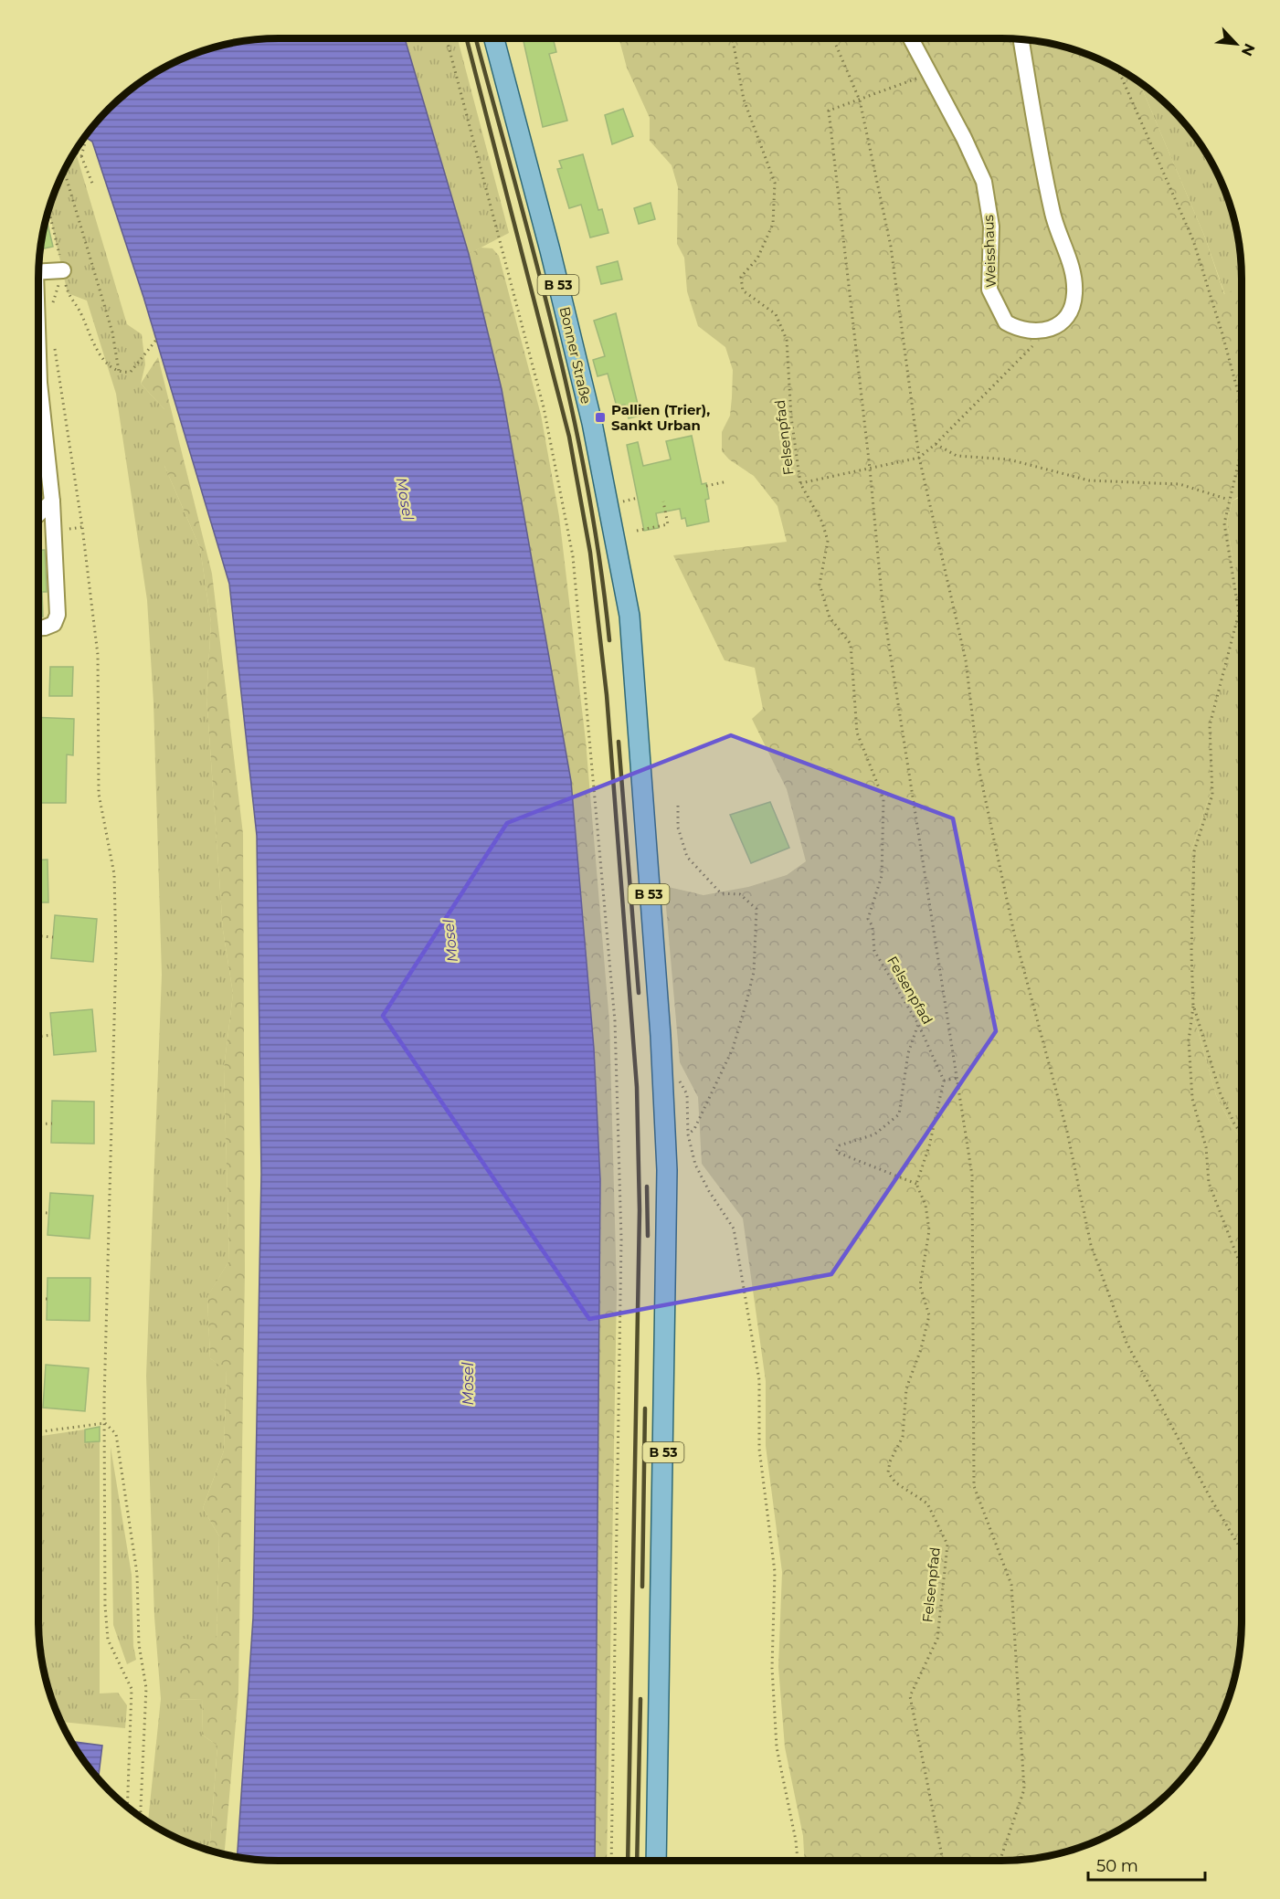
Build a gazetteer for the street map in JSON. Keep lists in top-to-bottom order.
{
  "streets": {
    "main road": ["B 53", "Bonner Straße"],
    "street": ["Weisshaus"],
    "path": ["Felsenpfad"]
  },
  "crossings": [
    ["B 53", "Bonner Straße"]
  ],
  "water": ["Mosel"],
  "places": {
    "transit": ["Pallien (Trier), Sankt Urban"]
  },
  "scale_bar": "50 m",
  "north": "bottom right"
}
